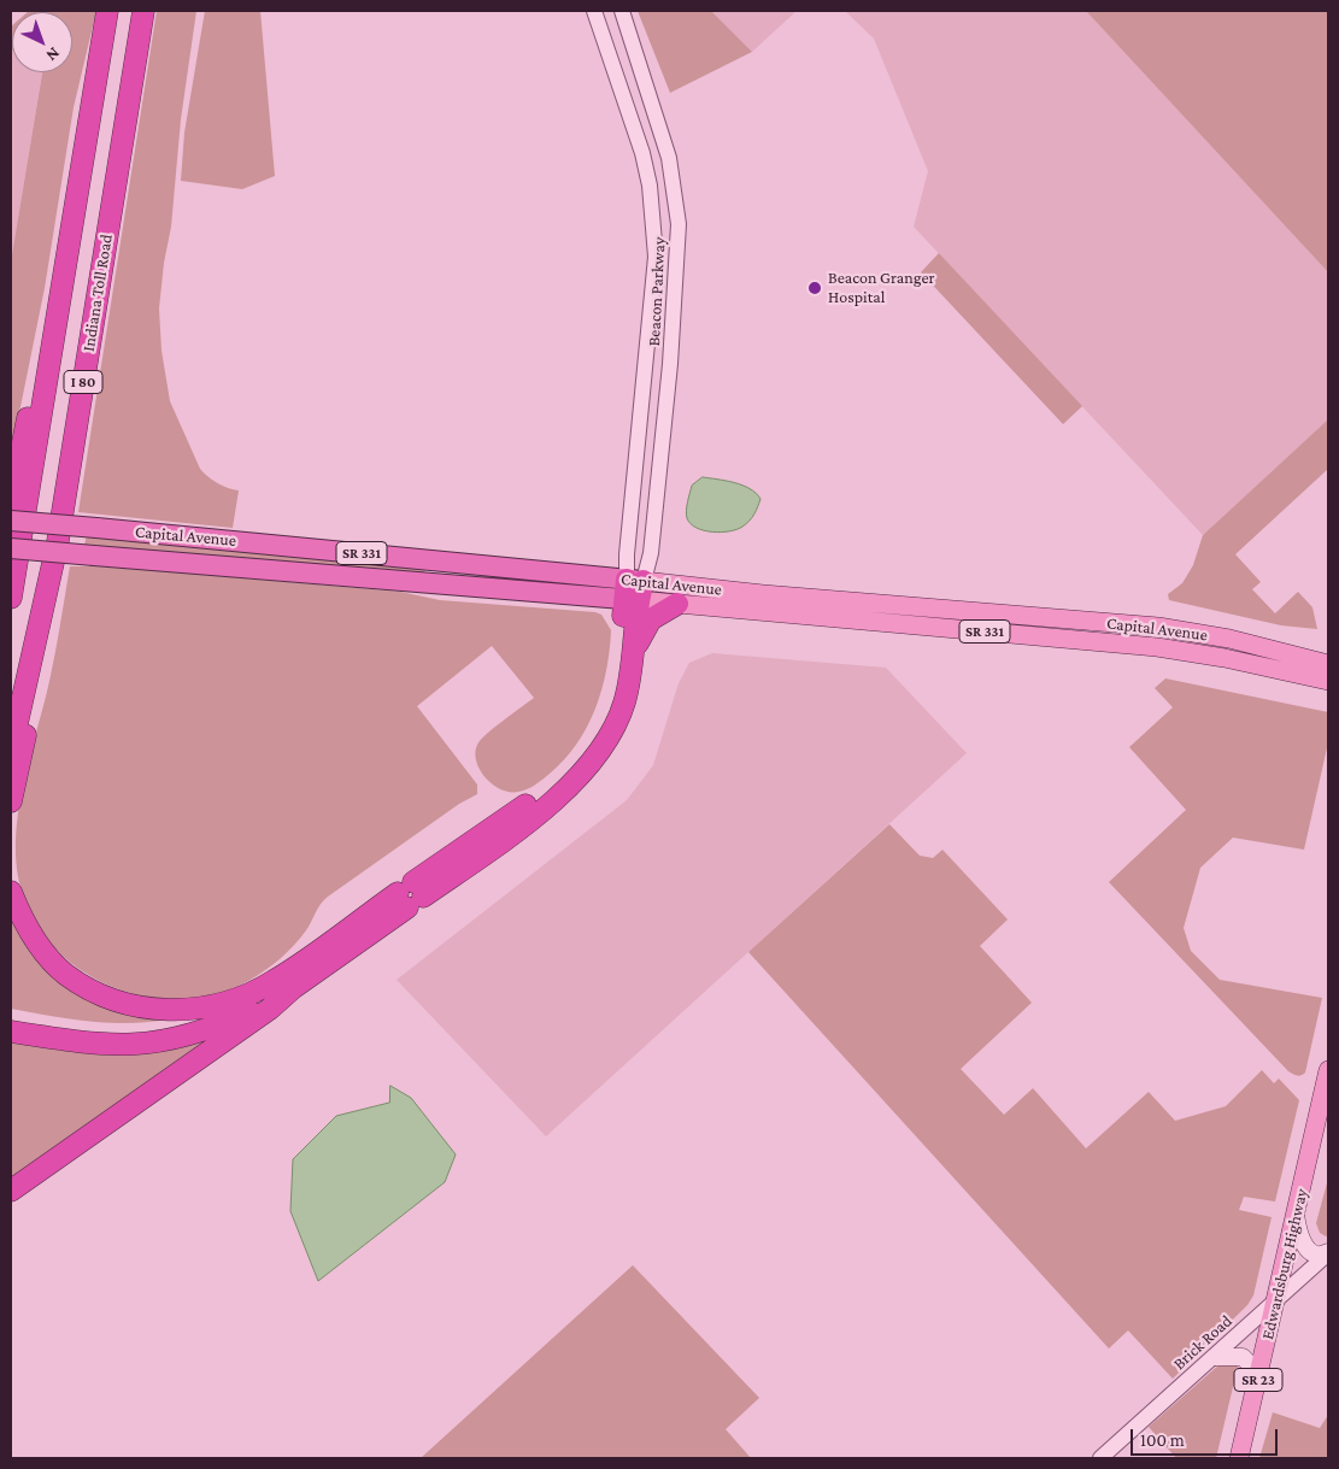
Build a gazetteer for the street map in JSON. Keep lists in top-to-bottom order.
{
  "streets": {
    "highway": [
      "Indiana Toll Road",
      "I 80",
      "Capital Avenue",
      "SR 331"
    ],
    "main road": ["Edwardsburg Highway", "SR 23"],
    "street": ["Beacon Parkway", "Brick Road"]
  },
  "crossings": [
    ["Beacon Parkway", "Capital Avenue"],
    ["Edwardsburg Highway", "Brick Road"]
  ],
  "places": ["Beacon Granger Hospital"],
  "scale_bar": "100 m",
  "north": "bottom right"
}
